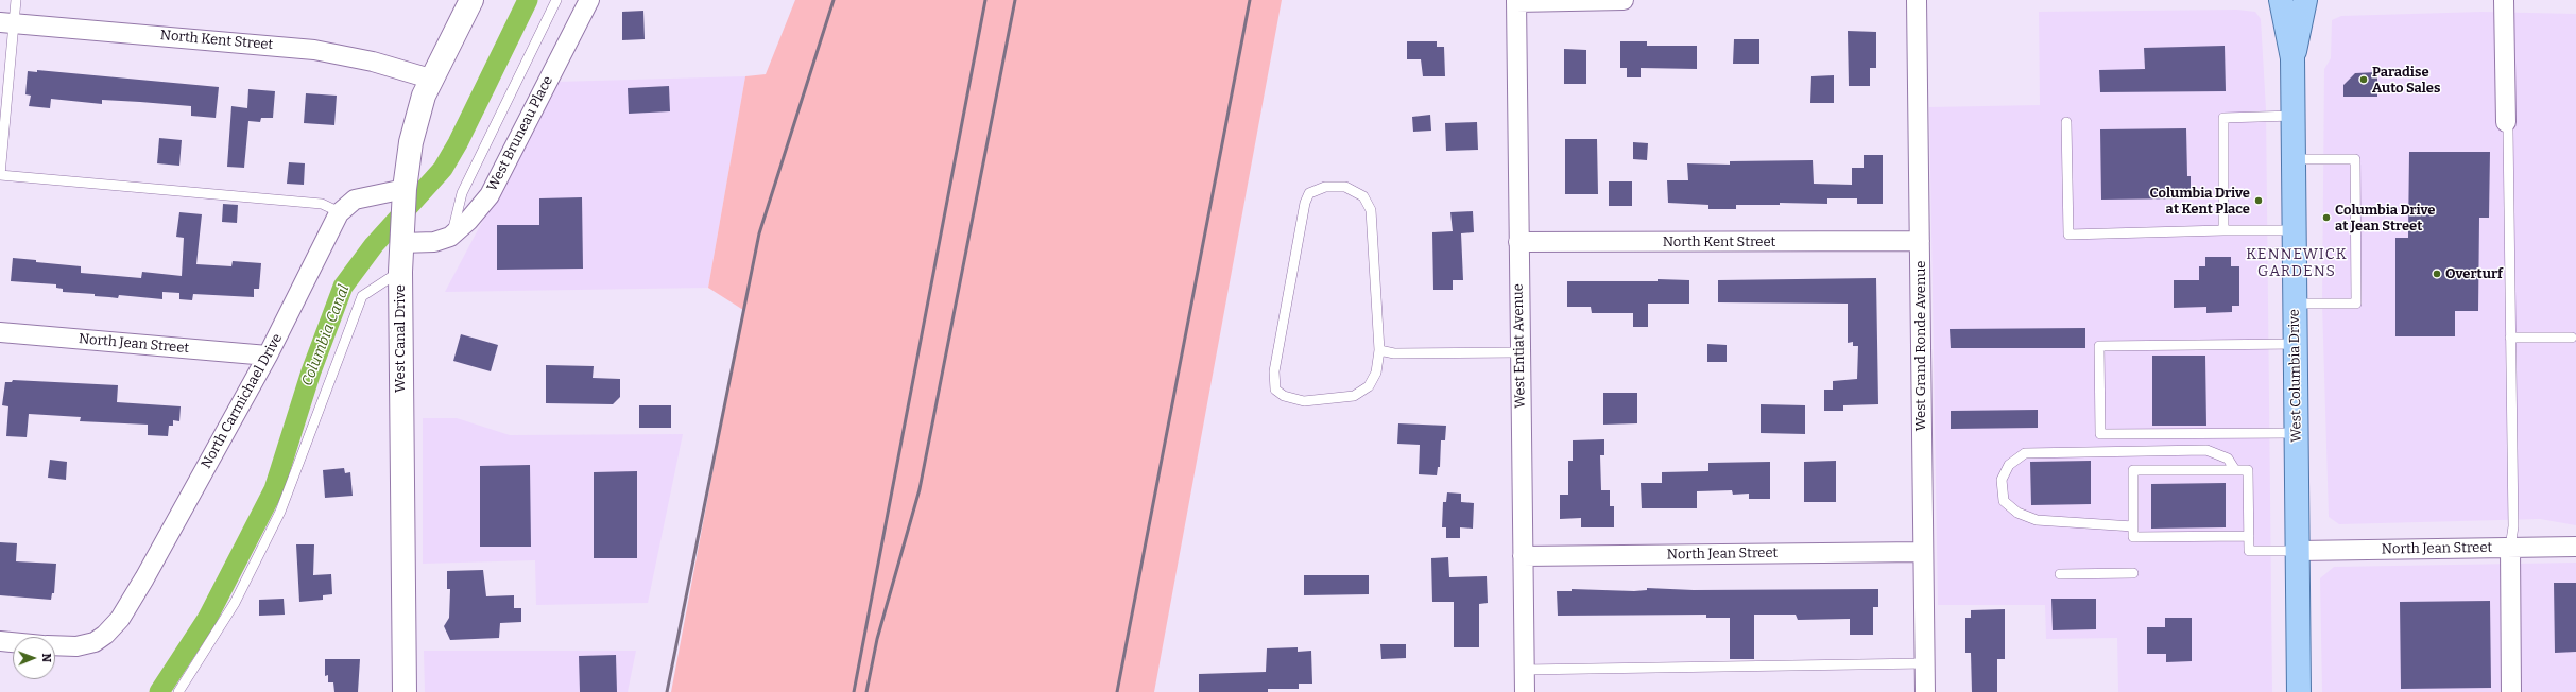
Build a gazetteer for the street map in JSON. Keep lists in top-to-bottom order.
{
  "streets": {
    "main road": ["West Columbia Drive"],
    "street": [
      "North Kent Street",
      "West Bruneau Place",
      "West Canal Drive",
      "North Jean Street",
      "West Entiat Avenue",
      "West Grand Ronde Avenue",
      "North Carmichael Drive"
    ]
  },
  "crossings": [
    ["North Kent Street", "West Canal Drive"],
    ["North Kent Street", "West Entiat Avenue"],
    ["North Kent Street", "West Grand Ronde Avenue"],
    ["West Bruneau Place", "West Canal Drive"],
    ["West Canal Drive", "North Carmichael Drive"],
    ["North Jean Street", "West Entiat Avenue"],
    ["North Jean Street", "West Grand Ronde Avenue"],
    ["North Jean Street", "West Columbia Drive"],
    ["North Jean Street", "North Carmichael Drive"]
  ],
  "districts": ["KENNEWICK GARDENS"],
  "water": ["Columbia Canal"],
  "places": [
    "Paradise Auto Sales",
    "Columbia Drive at Kent Place",
    "Columbia Drive at Jean Street",
    "Overturf"
  ],
  "north": "right"
}
